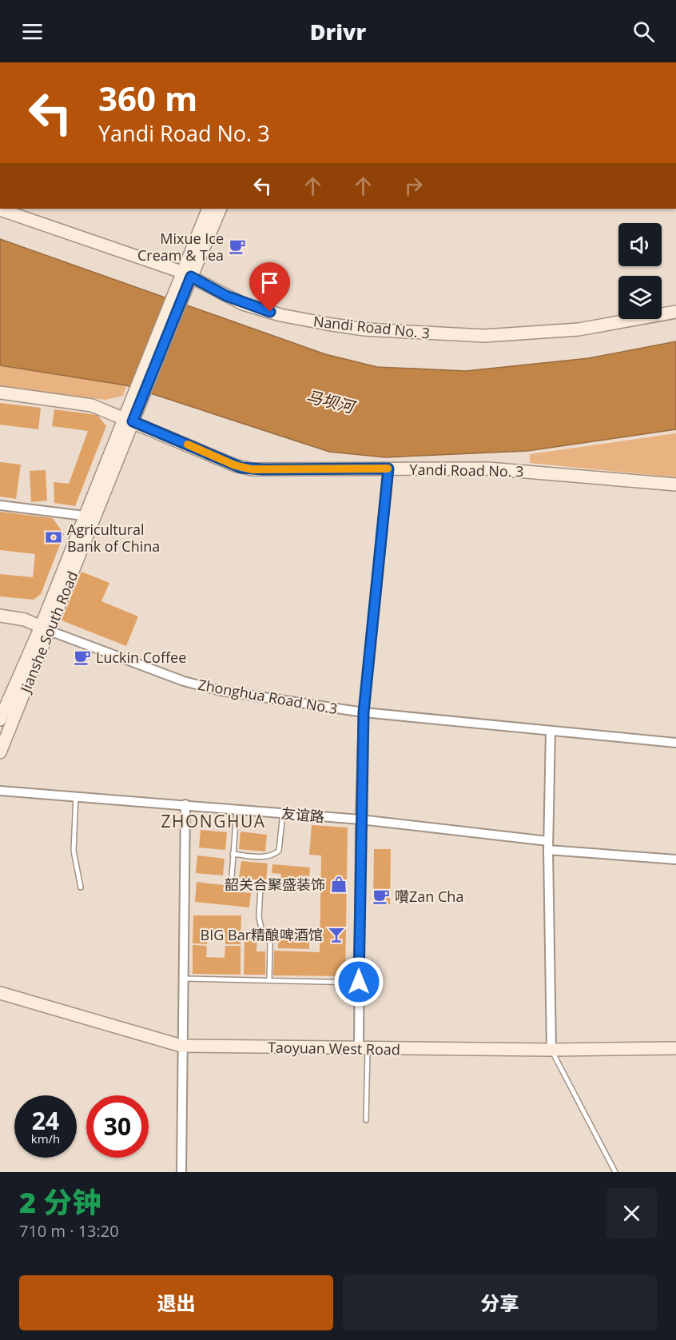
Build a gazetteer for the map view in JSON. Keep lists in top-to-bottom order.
{
  "streets": {
    "main road": [
      "Nandi Road No. 3",
      "Yandi Road No. 3",
      "Jianshe South Road",
      "Taoyuan West Road"
    ],
    "street": ["Zhonghua Road No.3", "友谊路"]
  },
  "crossings": [
    ["Nandi Road No. 3", "Jianshe South Road"],
    ["Yandi Road No. 3", "Jianshe South Road"],
    ["Jianshe South Road", "Zhonghua Road No.3"]
  ],
  "districts": ["ZHONGHUA"],
  "water": ["马坝河"],
  "places": {
    "cafe": ["Mixue Ice Cream & Tea", "Luckin Coffee", "囋Zan Cha"],
    "bank": ["Agricultural Bank of China"],
    "shop": ["韶关合聚盛装饰"],
    "bar": ["BIG Bar精酿啤酒馆"]
  },
  "page": {
    "header": "Drivr",
    "turn": ["360 m", "Yandi Road No. 3"],
    "speed": "24 km/h",
    "limit": "30",
    "heading": ["2 分钟", "710 m · 13:20"],
    "buttons": ["退出", "分享"]
  }
}
